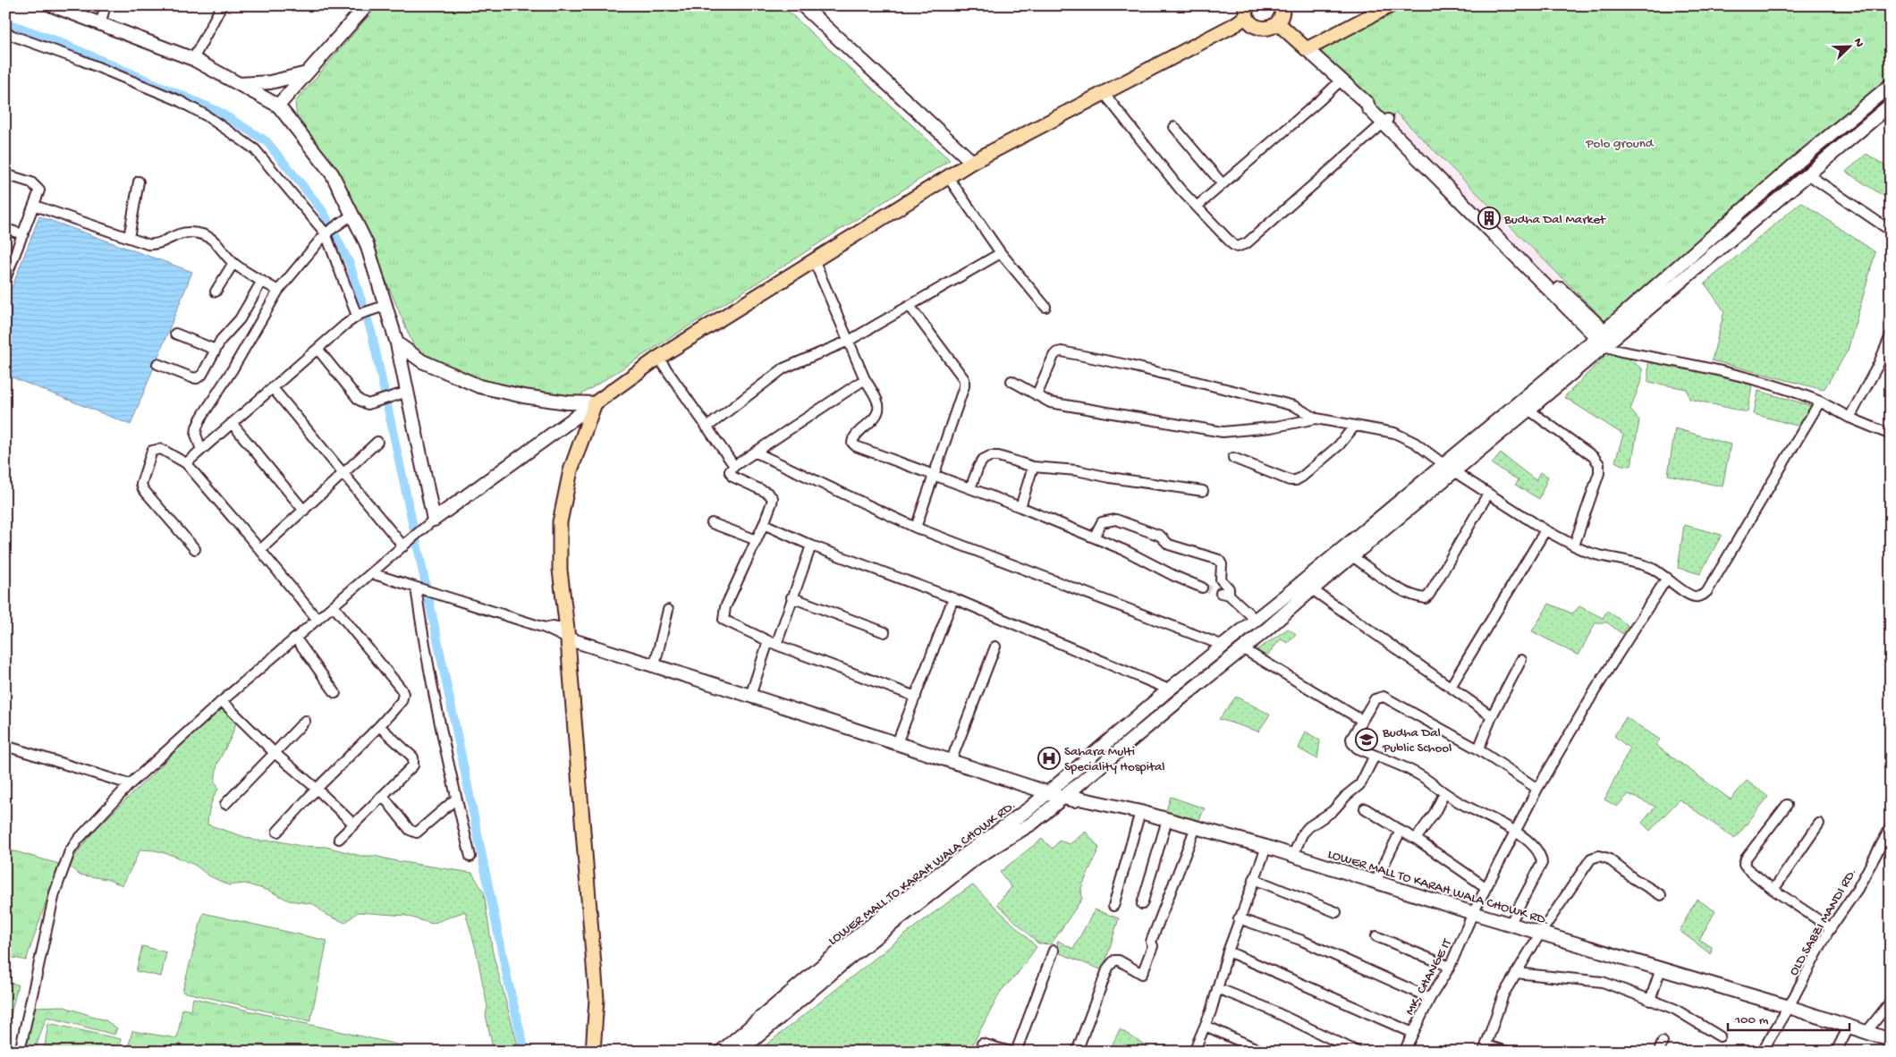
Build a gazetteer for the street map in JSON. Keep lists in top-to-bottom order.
{
  "streets": {
    "main road": ["LOWER MALL TO KARAH WALA CHOWK RD."],
    "street": ["OLD SABZI MANDI RD.", "MK, CHANGE IT"]
  },
  "crossings": [
    ["LOWER MALL TO KARAH WALA CHOWK RD.", "OLD SABZI MANDI RD."],
    ["LOWER MALL TO KARAH WALA CHOWK RD.", "MK, CHANGE IT"]
  ],
  "parks": ["Polo ground"],
  "places": {
    "building": ["Budha Dal Market"],
    "school or university": ["Budha Dal Public School"],
    "hospital": ["Sahara Multi Speciality Hospital"]
  },
  "scale_bar": "100 m",
  "north": "top right"
}
